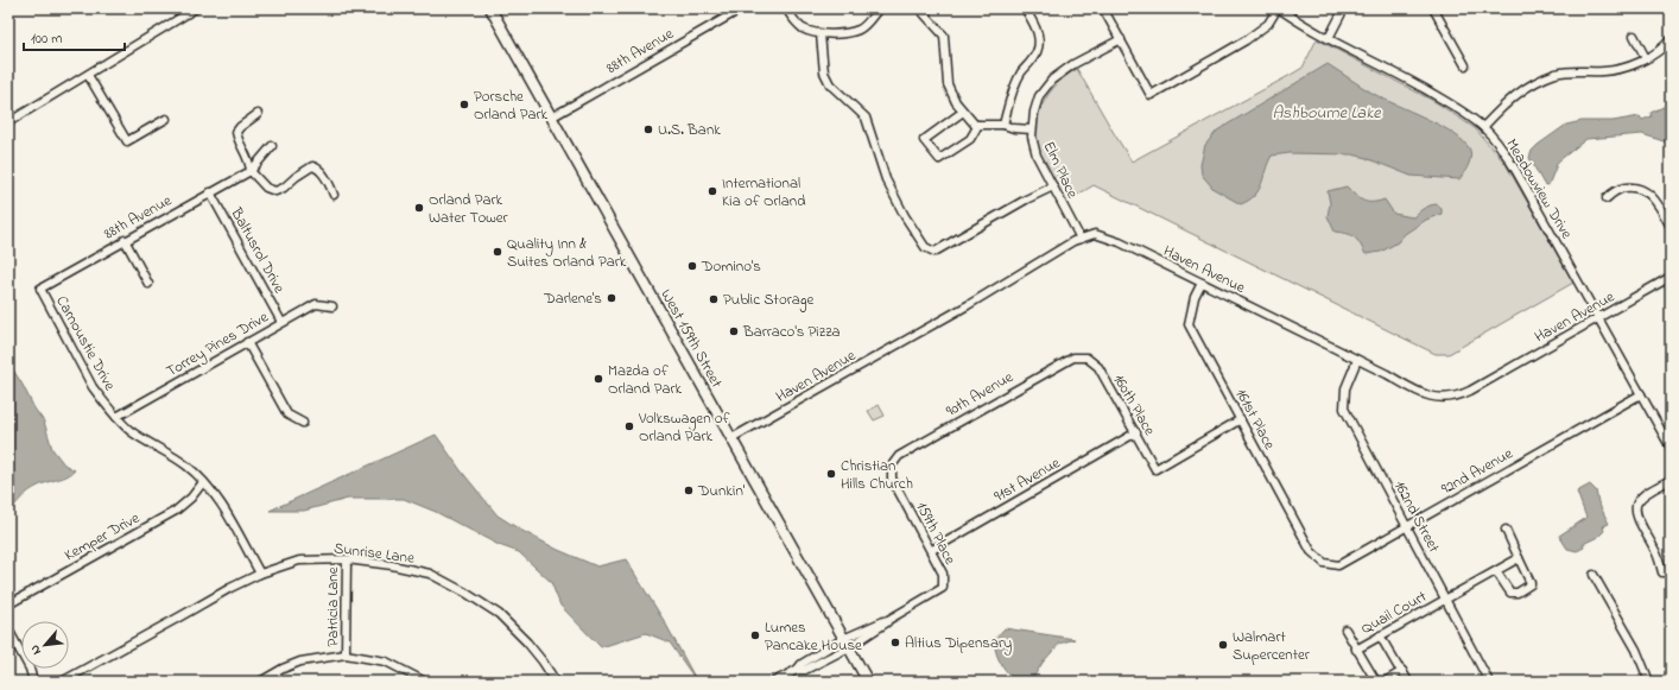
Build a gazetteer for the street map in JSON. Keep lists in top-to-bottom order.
{
  "streets": {
    "main road": ["West 159th Street"],
    "street": [
      "88th Avenue",
      "Elm Place",
      "Meadowview Drive",
      "Baltusrol Drive",
      "Haven Avenue",
      "Carnoustie Drive",
      "Torrey Pines Drive",
      "90th Avenue",
      "160th Place",
      "161st Place",
      "92nd Avenue",
      "91st Avenue",
      "162nd Street",
      "159th Place",
      "Kemper Drive",
      "Sunrise Lane",
      "Patricia Lane",
      "Quail Court"
    ]
  },
  "crossings": [
    ["88th Avenue", "Baltusrol Drive"],
    ["88th Avenue", "West 159th Street"],
    ["88th Avenue", "Carnoustie Drive"],
    ["Elm Place", "Haven Avenue"],
    ["Meadowview Drive", "Haven Avenue"],
    ["Meadowview Drive", "92nd Avenue"],
    ["Baltusrol Drive", "Torrey Pines Drive"],
    ["Haven Avenue", "West 159th Street"],
    ["Haven Avenue", "161st Place"],
    ["Haven Avenue", "162nd Street"],
    ["West 159th Street", "159th Place"],
    ["Carnoustie Drive", "Torrey Pines Drive"],
    ["Carnoustie Drive", "Kemper Drive"],
    ["Carnoustie Drive", "Sunrise Lane"],
    ["90th Avenue", "160th Place"],
    ["90th Avenue", "159th Place"],
    ["160th Place", "161st Place"],
    ["160th Place", "91st Avenue"],
    ["161st Place", "92nd Avenue"],
    ["92nd Avenue", "162nd Street"],
    ["91st Avenue", "159th Place"],
    ["162nd Street", "Quail Court"],
    ["Sunrise Lane", "Patricia Lane"]
  ],
  "water": ["Ashbourne Lake"],
  "places": [
    "Porsche Orland Park",
    "U.S. Bank",
    "International Kia of Orland",
    "Orland Park Water Tower",
    "Quality Inn & Suites Orland Park",
    "Domino's",
    "Darlene's",
    "Public Storage",
    "Barraco's Pizza",
    "Mazda of Orland Park",
    "Volkswagen of Orland Park",
    "Christian Hills Church",
    "Dunkin'",
    "Lumes Pancake House",
    "Altius Dipensary",
    "Walmart Supercenter"
  ],
  "scale_bar": "100 m",
  "north": "bottom left"
}
